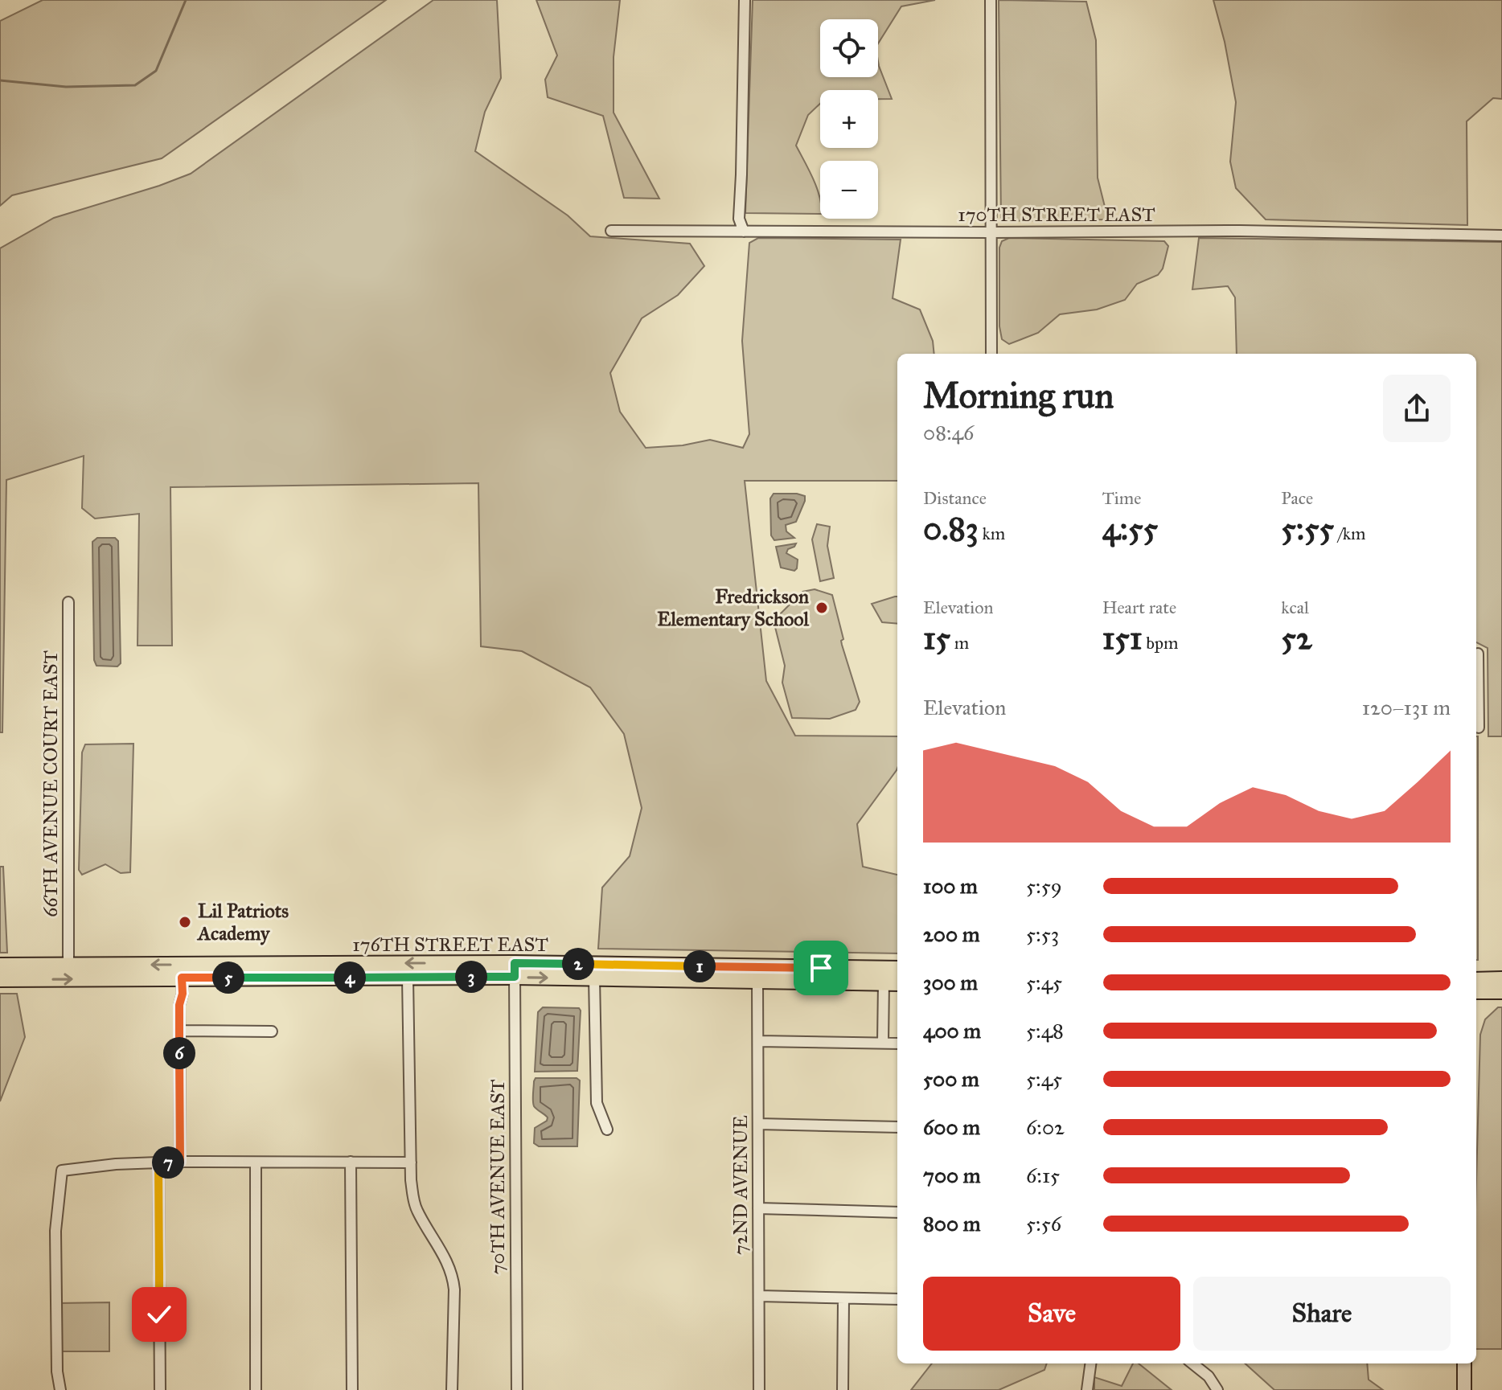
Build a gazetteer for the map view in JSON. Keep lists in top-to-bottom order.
{
  "streets": {
    "main road": ["176TH STREET EAST"],
    "street": [
      "170TH STREET EAST",
      "66TH AVENUE COURT EAST",
      "70TH AVENUE EAST",
      "72ND AVENUE"
    ]
  },
  "crossings": [
    ["66TH AVENUE COURT EAST", "176TH STREET EAST"],
    ["176TH STREET EAST", "70TH AVENUE EAST"],
    ["176TH STREET EAST", "72ND AVENUE"]
  ],
  "places": ["Fredrickson Elementary School", "Lil Patriots Academy"],
  "page": {
    "map_buttons": ["+", "−"],
    "heading": ["Morning run", "08:46"],
    "stats": [
      ["Distance", "0.83 km"],
      ["Time", "4:55"],
      ["Pace", "5:55 /km"],
      ["Elevation", "15 m"],
      ["Heart rate", "151 bpm"],
      ["kcal", "52"]
    ],
    "chart": ["Elevation", "120–131 m"],
    "list": [
      {
        "name": "100 m",
        "note": "5:59"
      },
      {
        "name": "200 m",
        "note": "5:53"
      },
      {
        "name": "300 m",
        "note": "5:45"
      },
      {
        "name": "400 m",
        "note": "5:48"
      },
      {
        "name": "500 m",
        "note": "5:45"
      },
      {
        "name": "600 m",
        "note": "6:02"
      },
      {
        "name": "700 m",
        "note": "6:15"
      },
      {
        "name": "800 m",
        "note": "5:56"
      }
    ],
    "pins": [
      "2",
      "1",
      "3",
      "4",
      "5",
      "6",
      "7"
    ],
    "buttons": ["Save", "Share"]
  }
}
